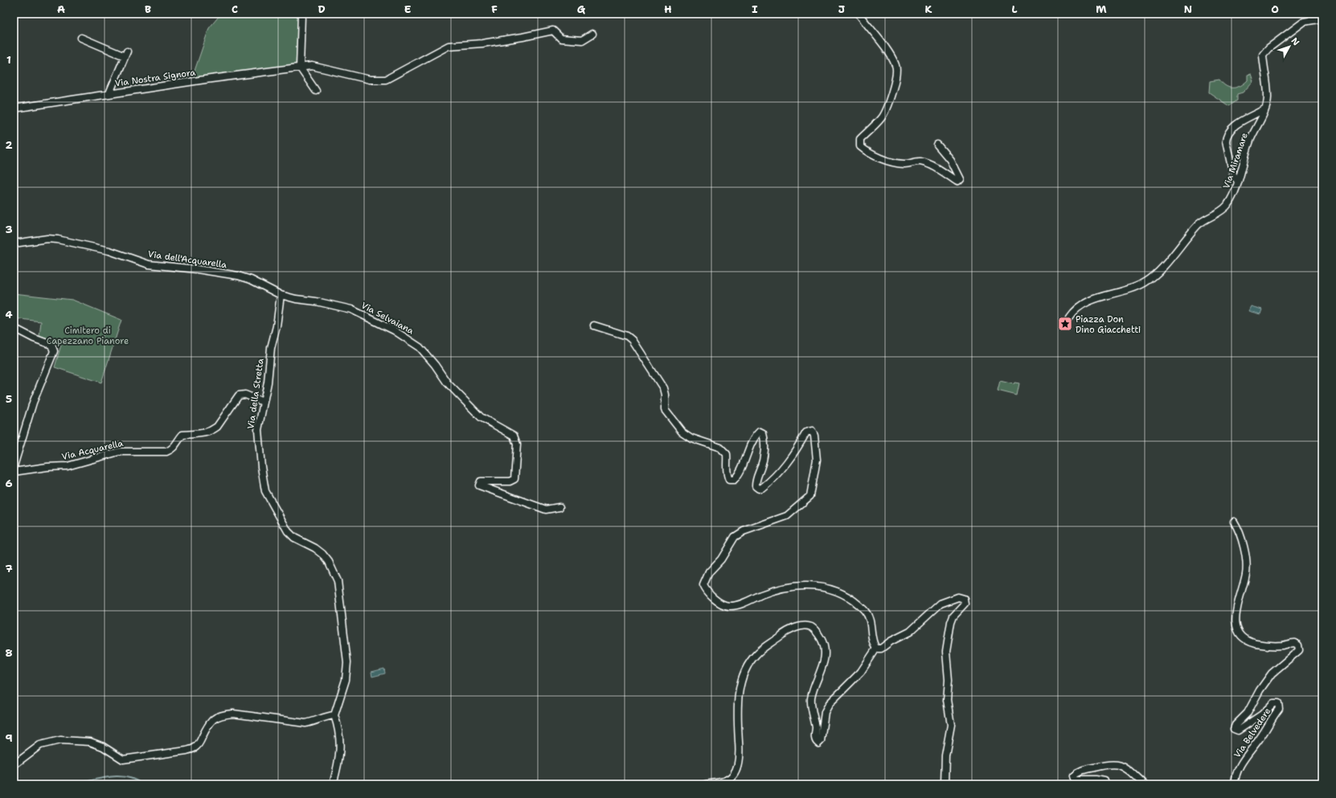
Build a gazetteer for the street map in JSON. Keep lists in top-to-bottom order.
{
  "streets": {
    "street": [
      "Via Nostra Signora",
      "Via Miramare",
      "Via dell'Acquarella",
      "Via Selvaiana",
      "Via della Stretta",
      "Via Acquarella",
      "Via Belvedere"
    ]
  },
  "crossings": [
    ["Via dell'Acquarella", "Via Selvaiana"],
    ["Via dell'Acquarella", "Via della Stretta"],
    ["Via Selvaiana", "Via della Stretta"],
    ["Via della Stretta", "Via Acquarella"]
  ],
  "parks": ["Cimitero di Capezzano Pianore"],
  "places": {
    "place": ["Piazza Don Dino Giacchetti"]
  },
  "north": "top right",
  "grid": {
    "columns": [
      "A",
      "B",
      "C",
      "D",
      "E",
      "F",
      "G",
      "H",
      "I",
      "J",
      "K",
      "L",
      "M",
      "N",
      "O"
    ],
    "rows": [
      "1",
      "2",
      "3",
      "4",
      "5",
      "6",
      "7",
      "8",
      "9"
    ]
  }
}
